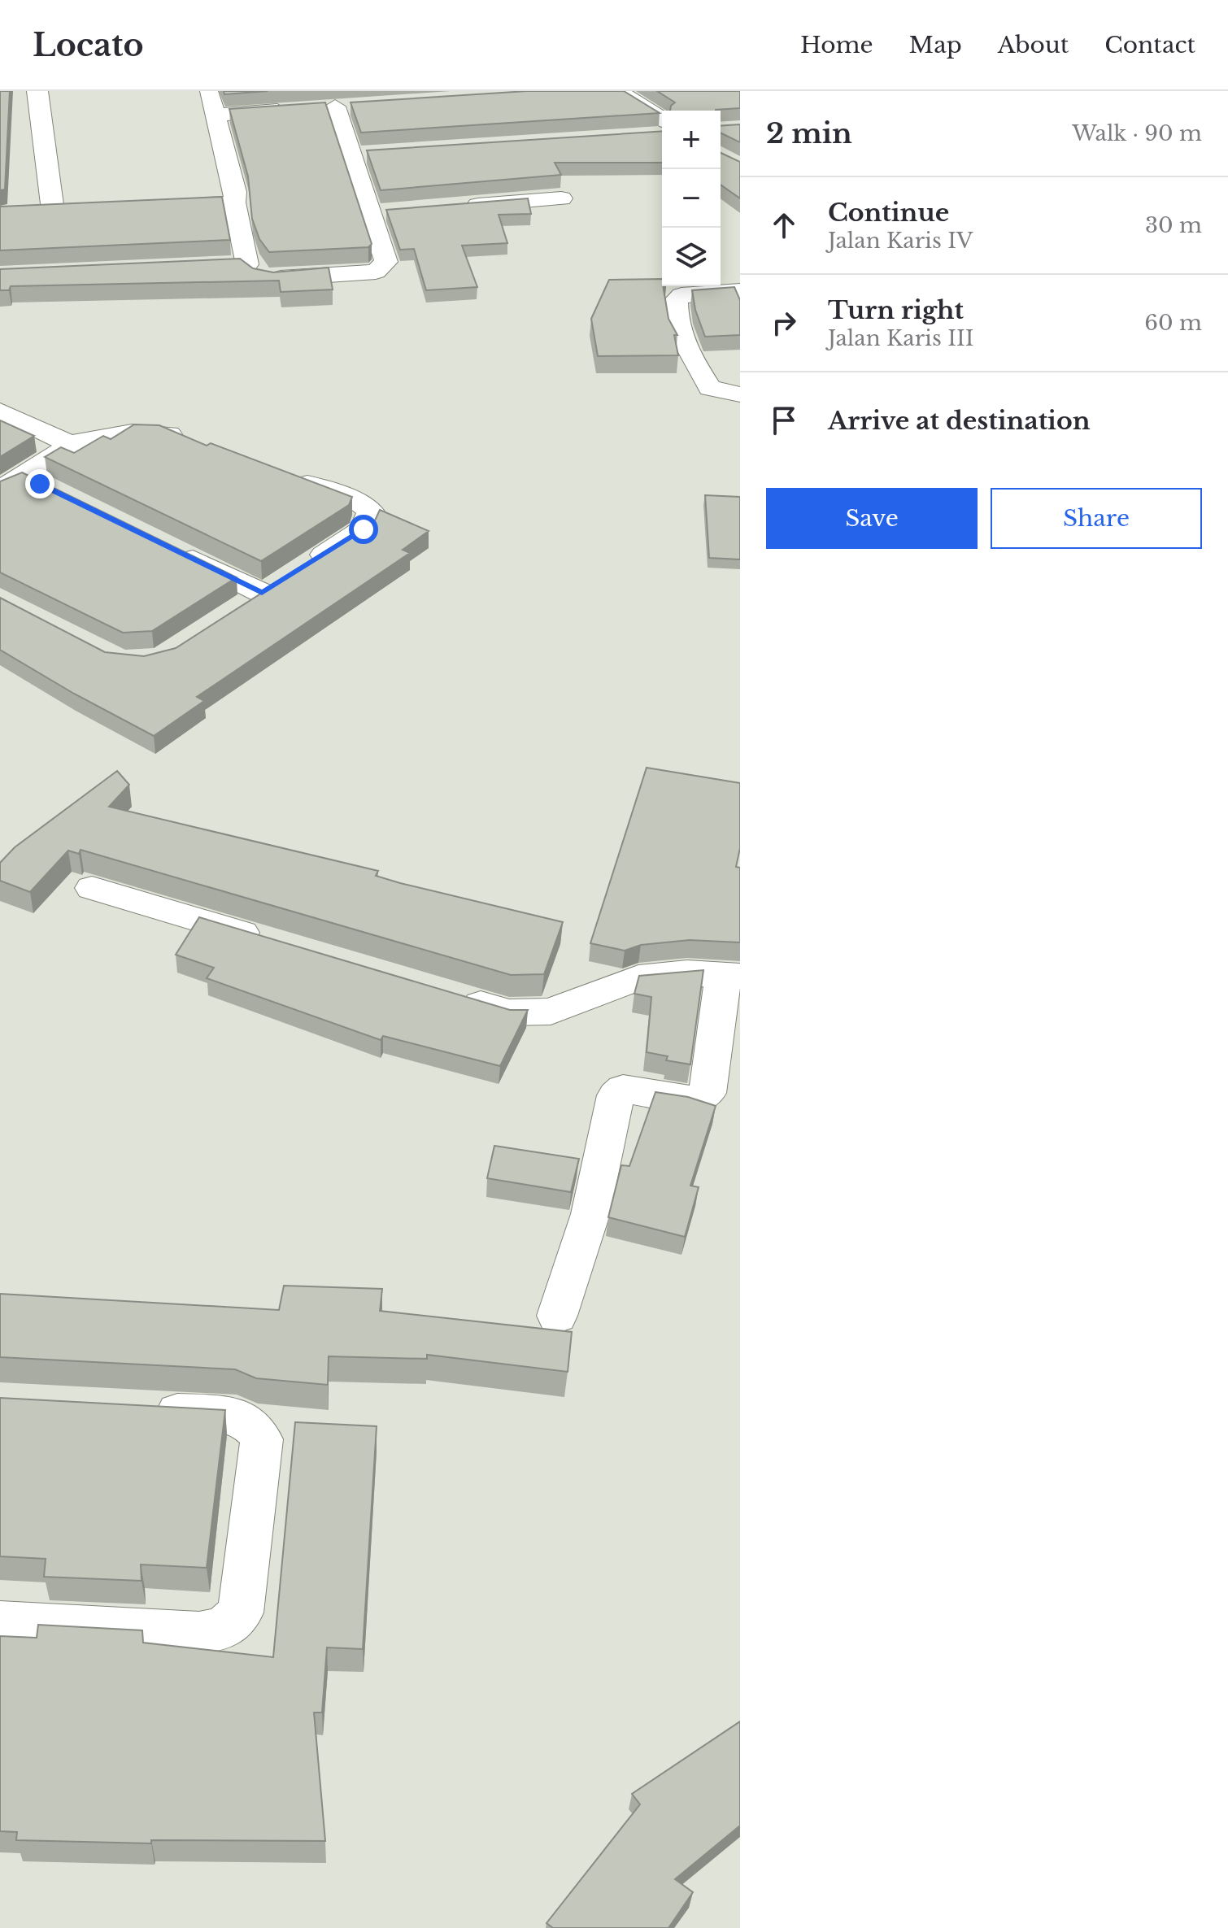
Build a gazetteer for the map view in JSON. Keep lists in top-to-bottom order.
{
  "page": {
    "header": "Locato",
    "nav": [
      "Home",
      "Map",
      "About",
      "Contact"
    ],
    "heading": ["2 min", "Walk · 90 m"],
    "map_buttons": ["+", "−"],
    "list": [
      ["Continue", "Jalan Karis IV", "30 m"],
      ["Turn right", "Jalan Karis III", "60 m"],
      "Arrive at destination"
    ],
    "buttons": ["Save", "Share"]
  }
}
